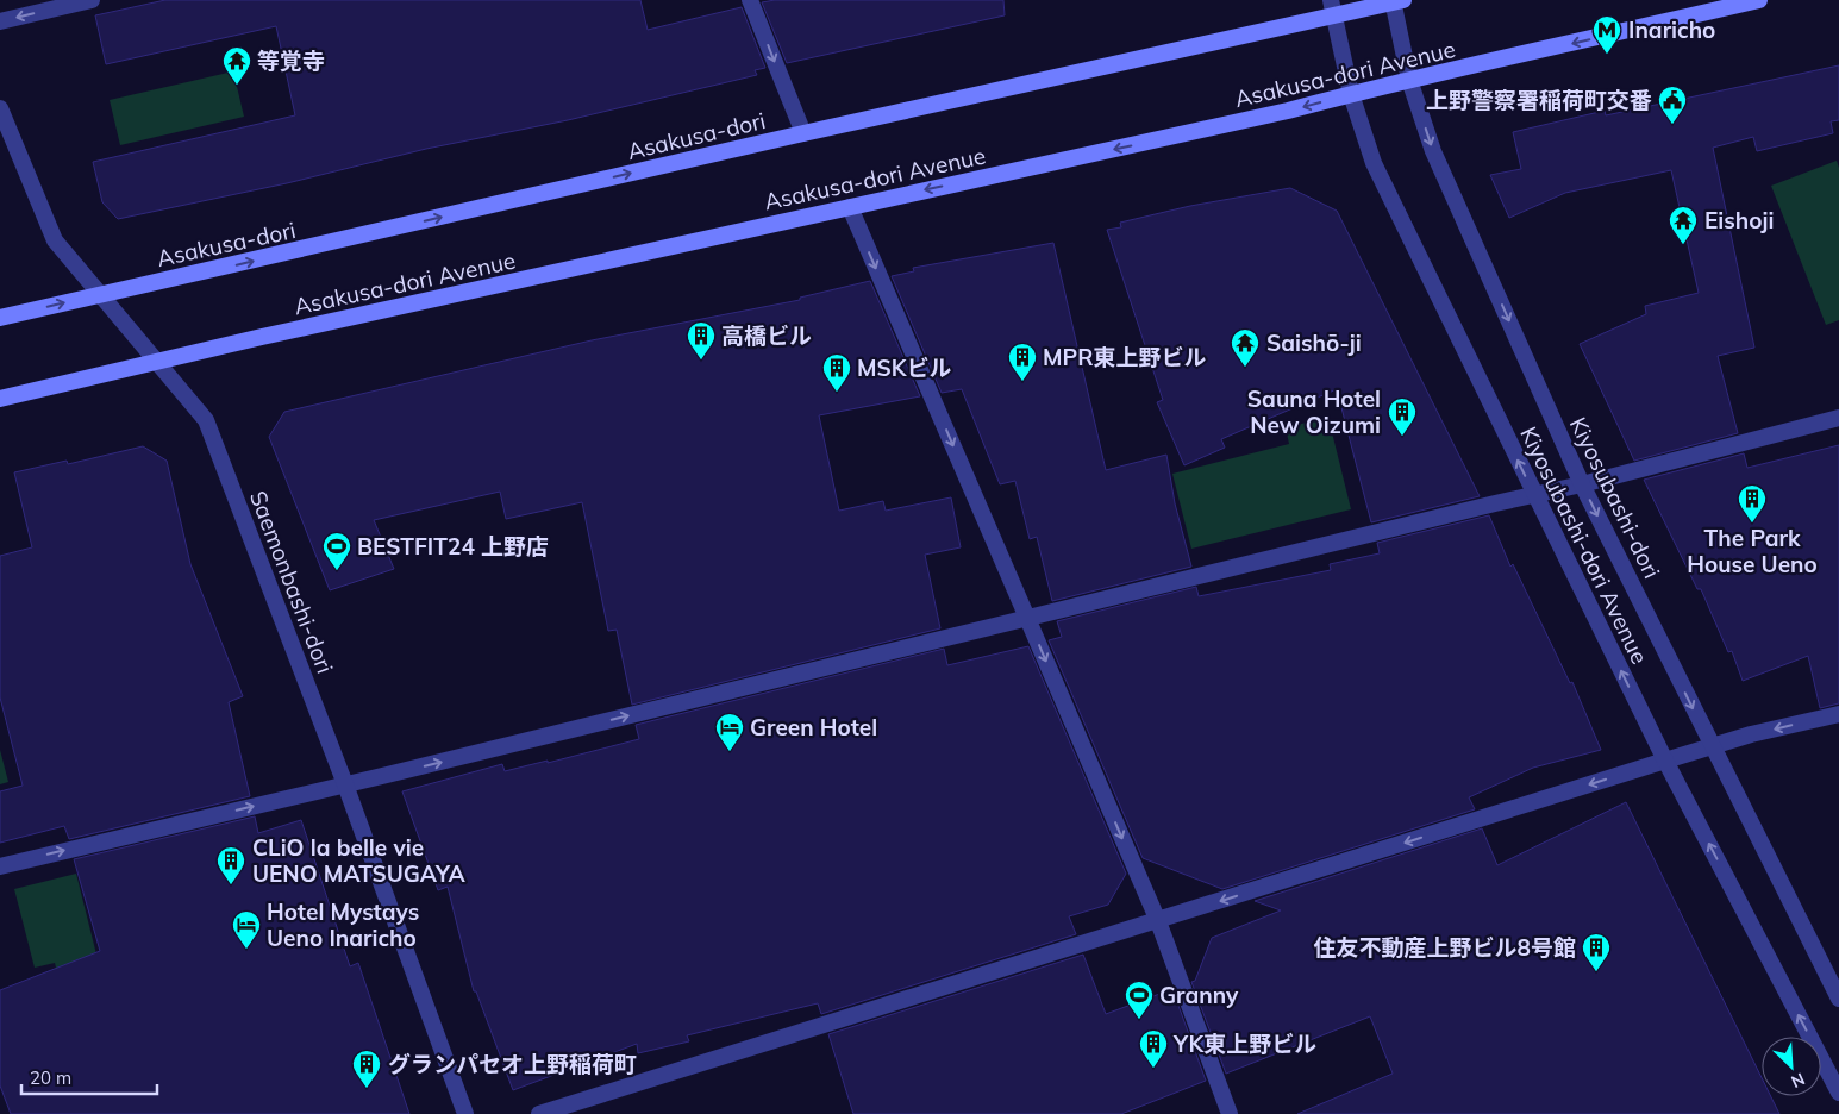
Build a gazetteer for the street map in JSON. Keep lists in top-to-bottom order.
{
  "streets": {
    "main road": ["Asakusa-dori Avenue", "Asakusa-dori"],
    "street": ["Kiyosubashi-dori", "Kiyosubashi-dori Avenue", "Saemonbashi-dori"]
  },
  "crossings": [
    ["Asakusa-dori Avenue", "Kiyosubashi-dori"],
    ["Asakusa-dori Avenue", "Kiyosubashi-dori Avenue"],
    ["Asakusa-dori Avenue", "Saemonbashi-dori"],
    ["Asakusa-dori", "Kiyosubashi-dori"],
    ["Asakusa-dori", "Kiyosubashi-dori Avenue"],
    ["Asakusa-dori", "Saemonbashi-dori"]
  ],
  "one_way": [
    "Asakusa-dori Avenue",
    "Asakusa-dori",
    "Kiyosubashi-dori",
    "Kiyosubashi-dori Avenue"
  ],
  "places": {
    "metro station": ["Inaricho"],
    "temple": ["等覚寺", "Eishoji", "Saishō-ji"],
    "public building": ["上野警察署稲荷町交番"],
    "building": [
      "高橋ビル",
      "MPR東上野ビル",
      "MSKビル",
      "Sauna Hotel New Oizumi",
      "The Park House Ueno",
      "CLiO la belle vie UENO MATSUGAYA",
      "住友不動産上野ビル8号館",
      "YK東上野ビル",
      "グランパセオ上野稲荷町"
    ],
    "sports": ["BESTFIT24 上野店", "Granny"],
    "hotel": ["Green Hotel", "Hotel Mystays Ueno Inaricho"]
  },
  "scale_bar": "20 m",
  "north": "bottom right"
}
